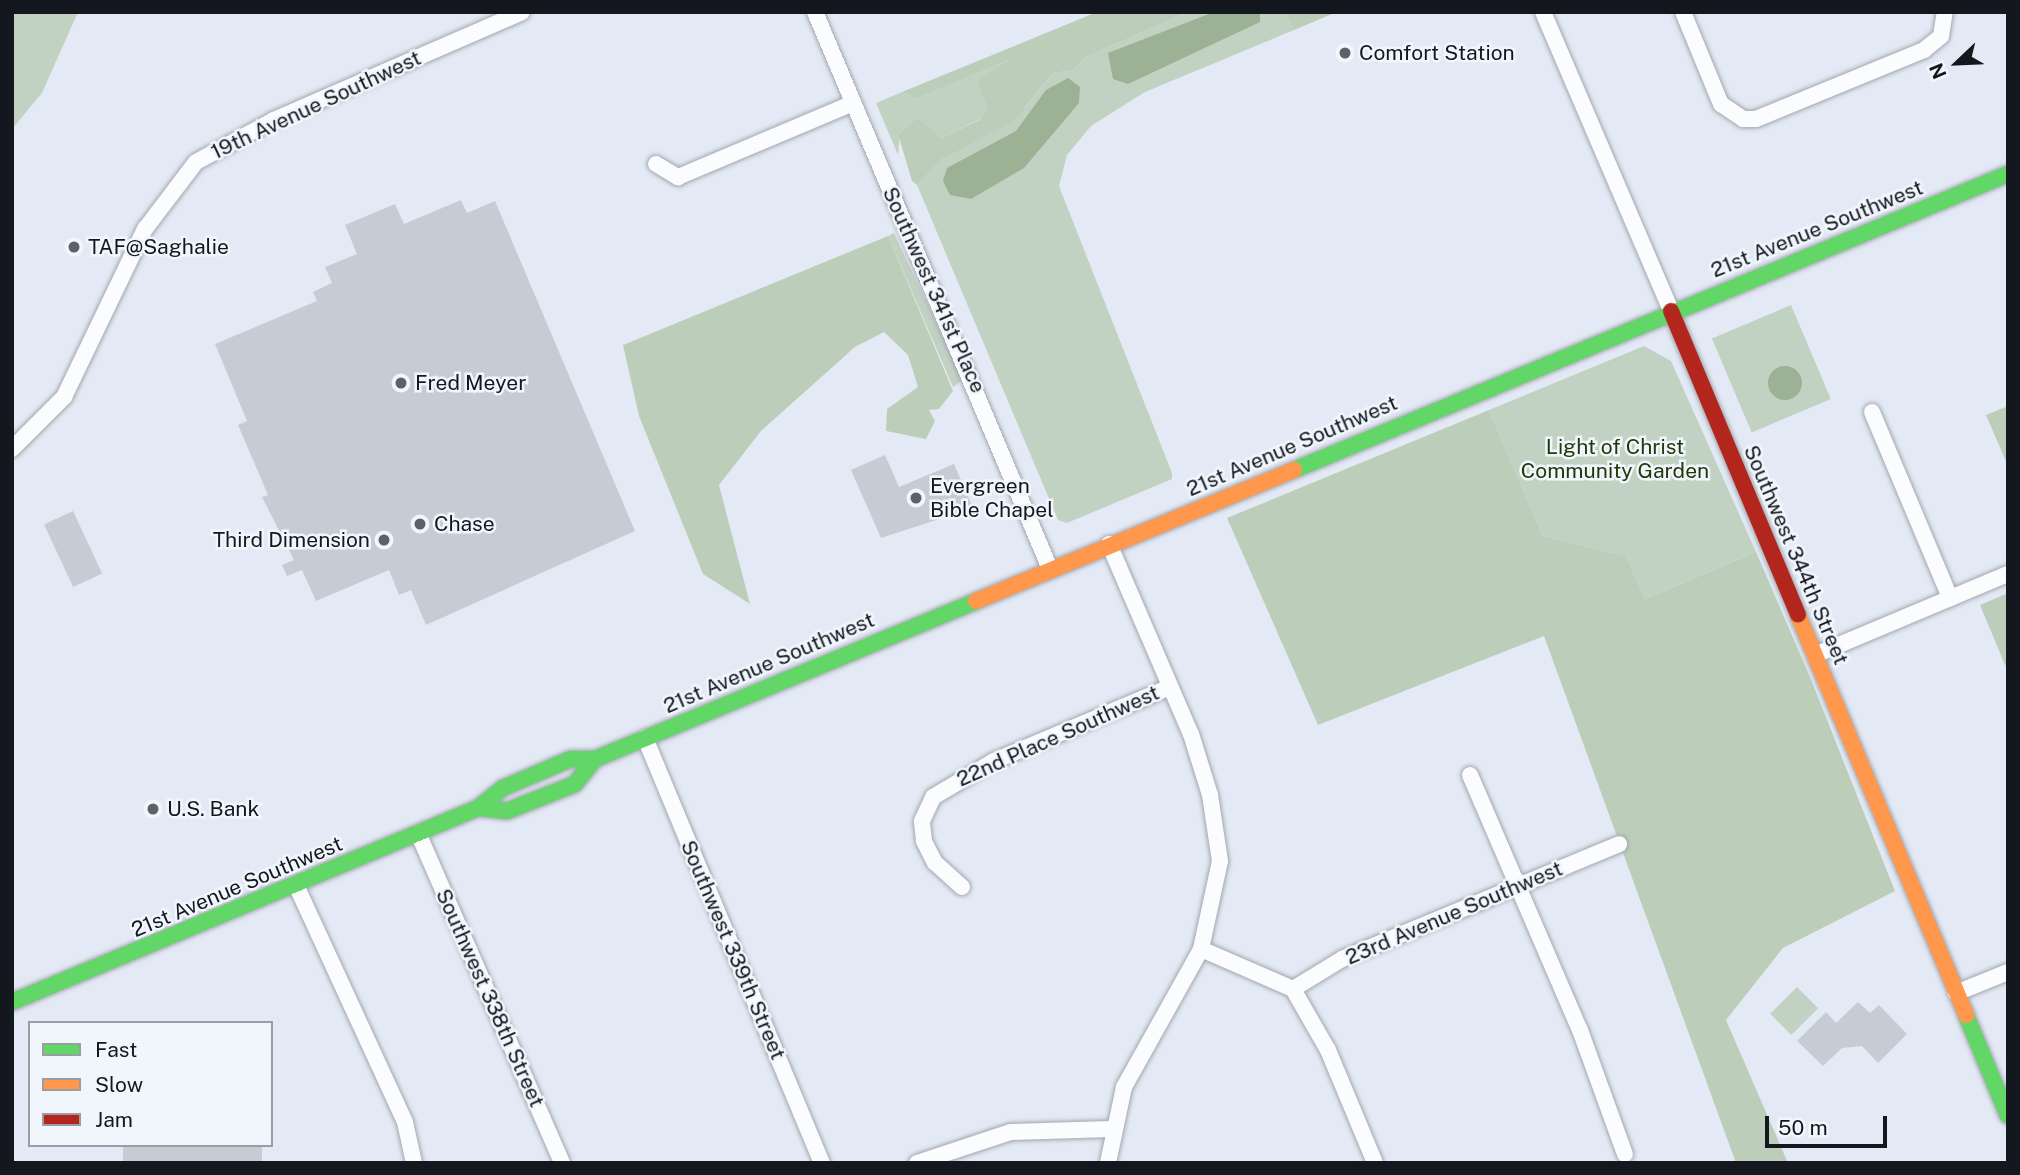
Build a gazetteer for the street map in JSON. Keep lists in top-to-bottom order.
{
  "streets": {
    "main road": ["21st Avenue Southwest", "Southwest 344th Street"],
    "street": [
      "19th Avenue Southwest",
      "Southwest 341st Place",
      "22nd Place Southwest",
      "23rd Avenue Southwest",
      "Southwest 339th Street",
      "Southwest 338th Street"
    ]
  },
  "crossings": [
    ["21st Avenue Southwest", "Southwest 341st Place"],
    ["21st Avenue Southwest", "Southwest 344th Street"],
    ["21st Avenue Southwest", "Southwest 339th Street"],
    ["21st Avenue Southwest", "Southwest 338th Street"]
  ],
  "parks": ["Light of Christ Community Garden"],
  "places": [
    "Comfort Station",
    "TAF@Saghalie",
    "Fred Meyer",
    "Evergreen Bible Chapel",
    "Chase",
    "Third Dimension",
    "U.S. Bank"
  ],
  "legend": ["Fast", "Slow", "Jam"],
  "scale_bar": "50 m",
  "north": "bottom left"
}
